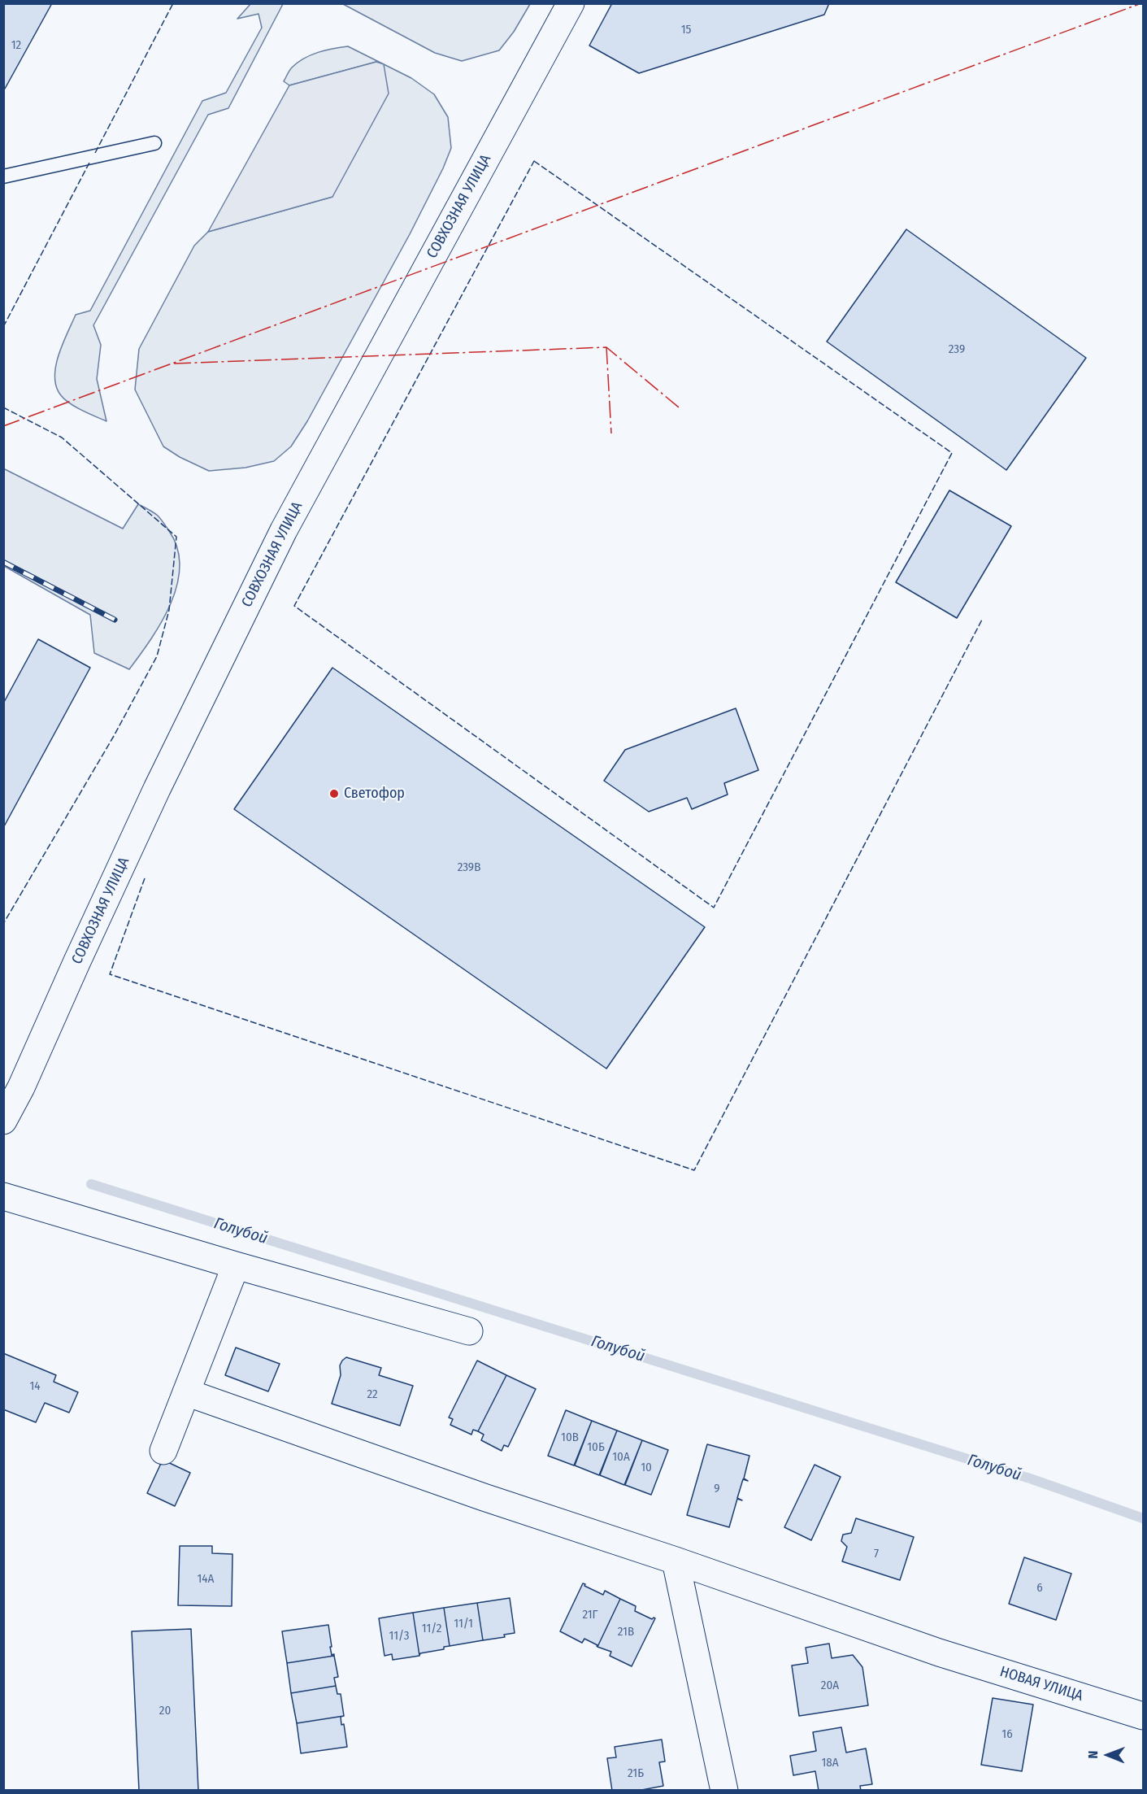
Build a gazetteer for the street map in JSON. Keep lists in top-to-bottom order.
{
  "streets": {
    "street": ["СОВХОЗНАЯ УЛИЦА", "НОВАЯ УЛИЦА"]
  },
  "water": ["Голубой"],
  "places": ["Светофор"],
  "house_numbers": [
    "15",
    "12",
    "239",
    "239В",
    "14",
    "22",
    "10В",
    "10Б",
    "10А",
    "10",
    "9",
    "7",
    "14А",
    "6",
    "21Г",
    "11/1",
    "11/2",
    "21В",
    "11/3",
    "20А",
    "20",
    "16",
    "18А",
    "21Б"
  ],
  "north": "left"
}
